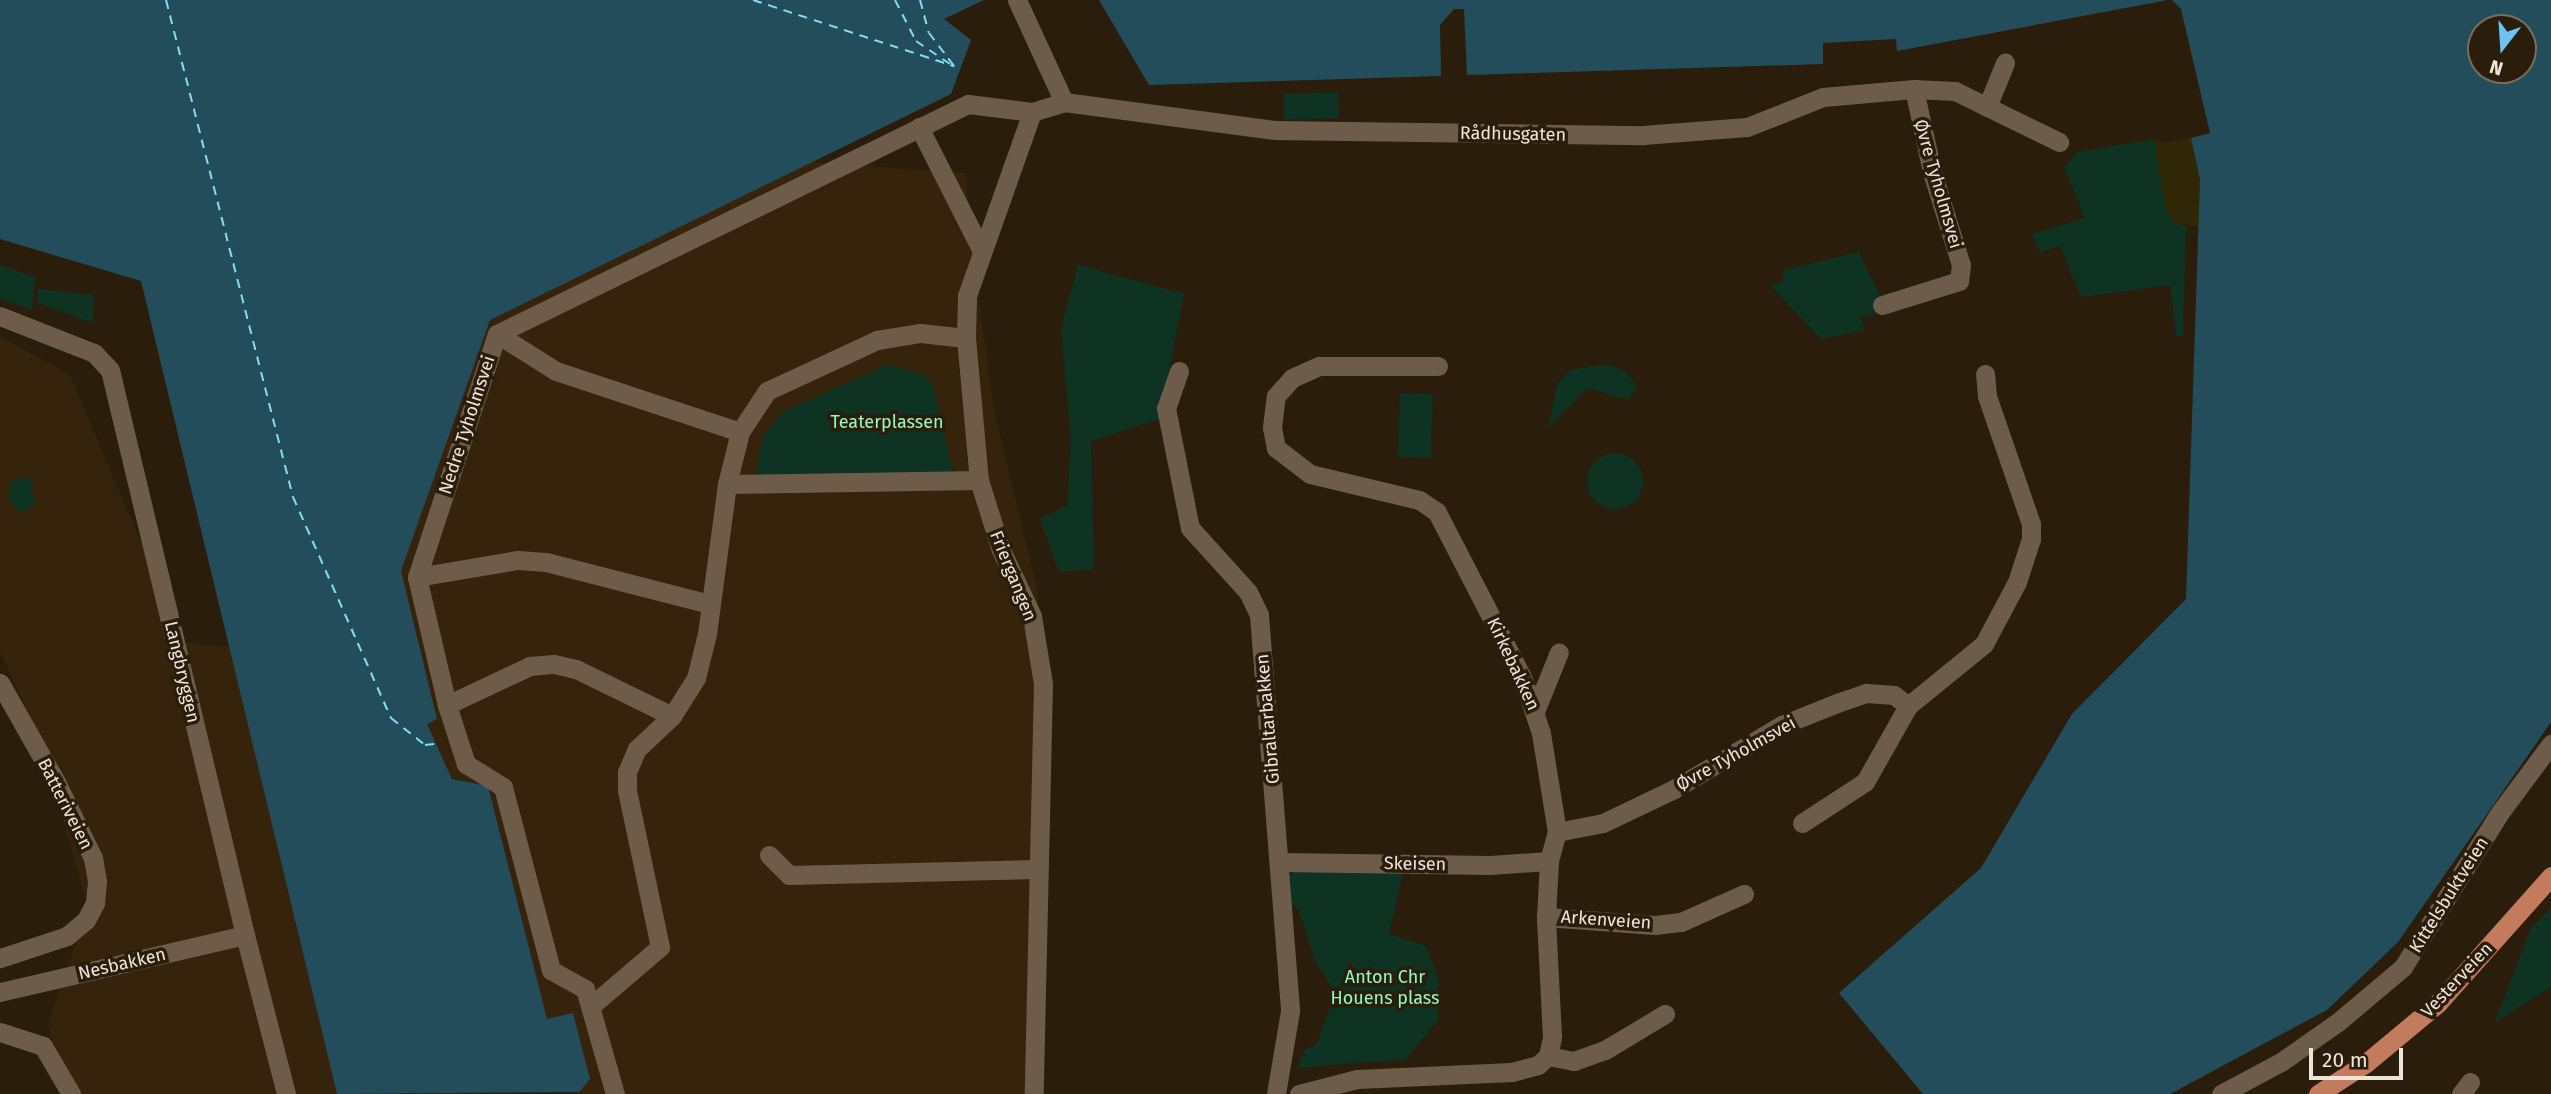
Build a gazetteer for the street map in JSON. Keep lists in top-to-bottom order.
{
  "streets": {
    "main road": ["Vesterveien"],
    "street": [
      "Rådhusgaten",
      "Øvre Tyholmsvei",
      "Nedre Tyholmsvei",
      "Friergangen",
      "Kirkebakken",
      "Langbryggen",
      "Gibraltarbakken",
      "Batteriveien",
      "Skeisen",
      "Kittelsbuktveien",
      "Arkenveien",
      "Nesbakken"
    ]
  },
  "crossings": [
    ["Rådhusgaten", "Øvre Tyholmsvei"],
    ["Rådhusgaten", "Nedre Tyholmsvei"],
    ["Rådhusgaten", "Friergangen"],
    ["Øvre Tyholmsvei", "Kirkebakken"],
    ["Nedre Tyholmsvei", "Friergangen"],
    ["Kirkebakken", "Skeisen"],
    ["Kirkebakken", "Arkenveien"],
    ["Langbryggen", "Nesbakken"],
    ["Gibraltarbakken", "Skeisen"]
  ],
  "parks": ["Teaterplassen", "Anton Chr Houens plass"],
  "scale_bar": "20 m",
  "north": "bottom"
}
